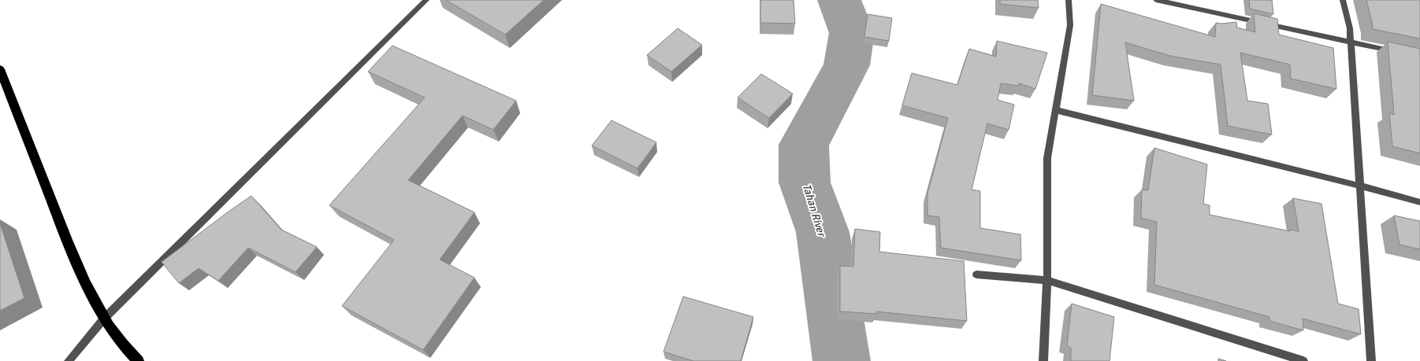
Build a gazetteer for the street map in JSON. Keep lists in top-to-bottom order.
{
  "water": ["Tahan River"]
}
